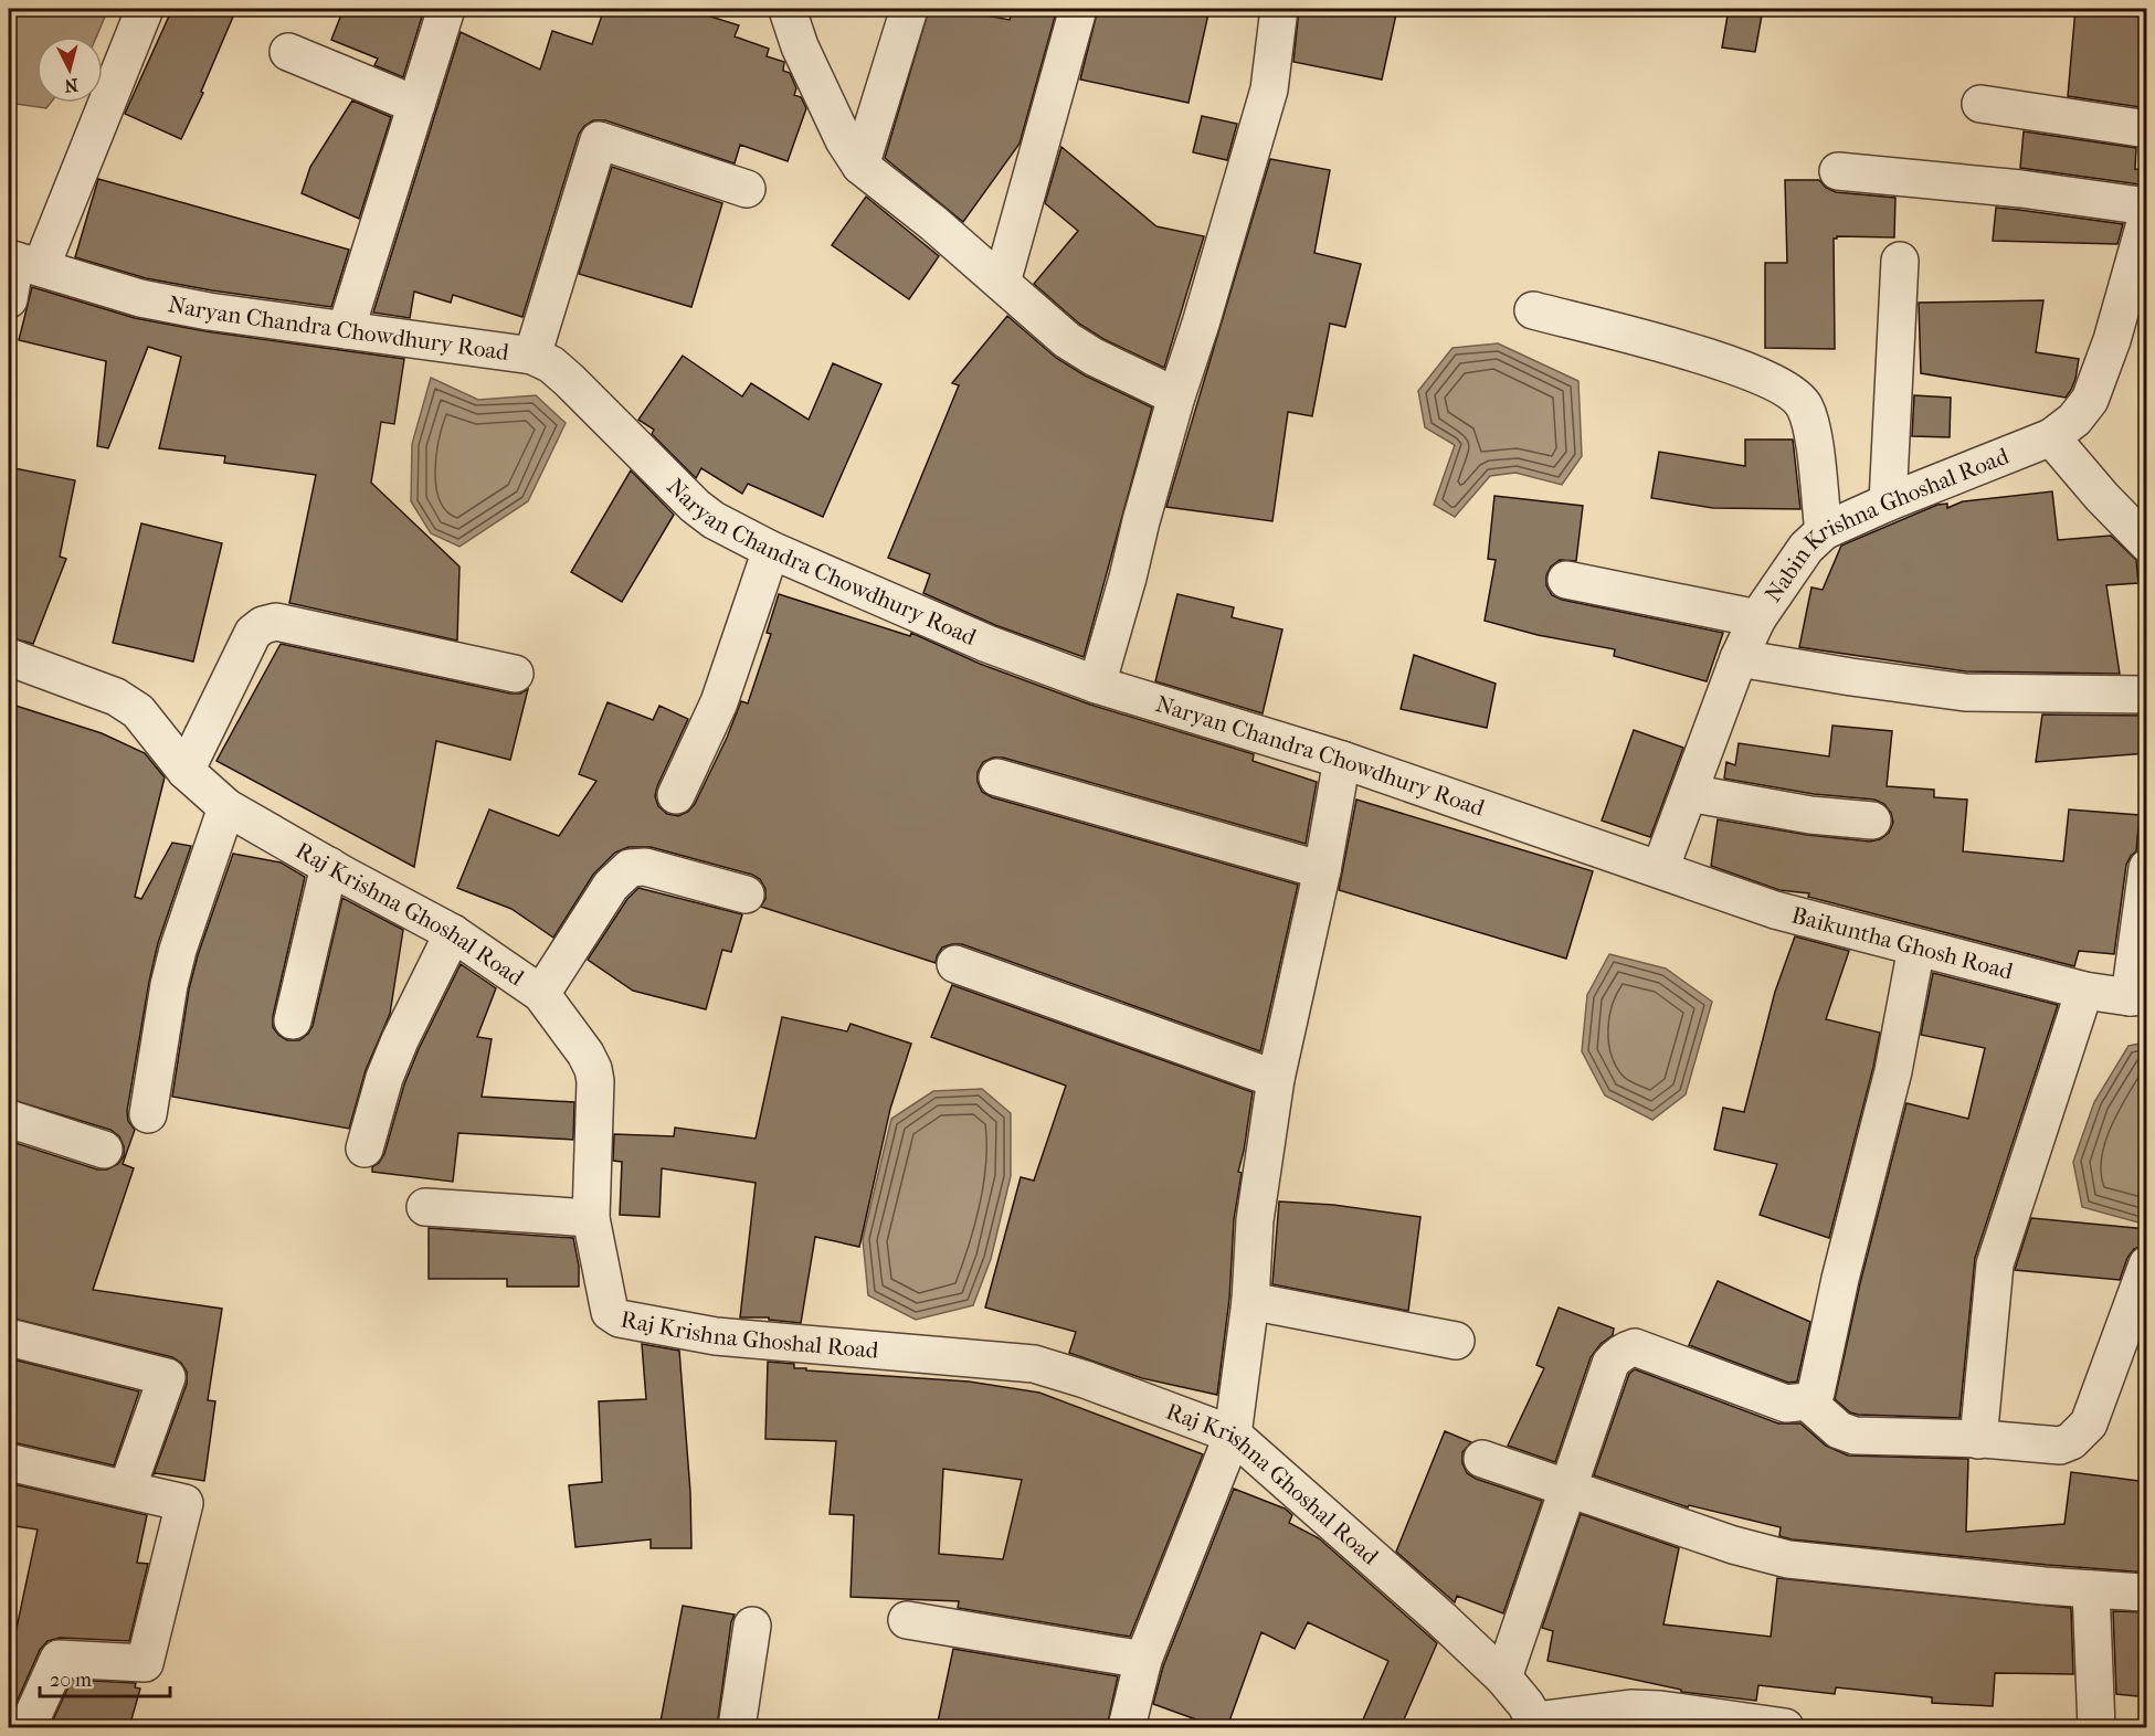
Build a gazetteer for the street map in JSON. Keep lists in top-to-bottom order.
{
  "streets": {
    "street": [
      "Naryan Chandra Chowdhury Road",
      "Nabin Krishna Ghoshal Road",
      "Raj Krishna Ghoshal Road",
      "Baikuntha Ghosh Road"
    ]
  },
  "crossings": [
    ["Naryan Chandra Chowdhury Road", "Nabin Krishna Ghoshal Road"],
    ["Naryan Chandra Chowdhury Road", "Baikuntha Ghosh Road"],
    ["Nabin Krishna Ghoshal Road", "Baikuntha Ghosh Road"]
  ],
  "scale_bar": "20 m",
  "north": "bottom"
}
